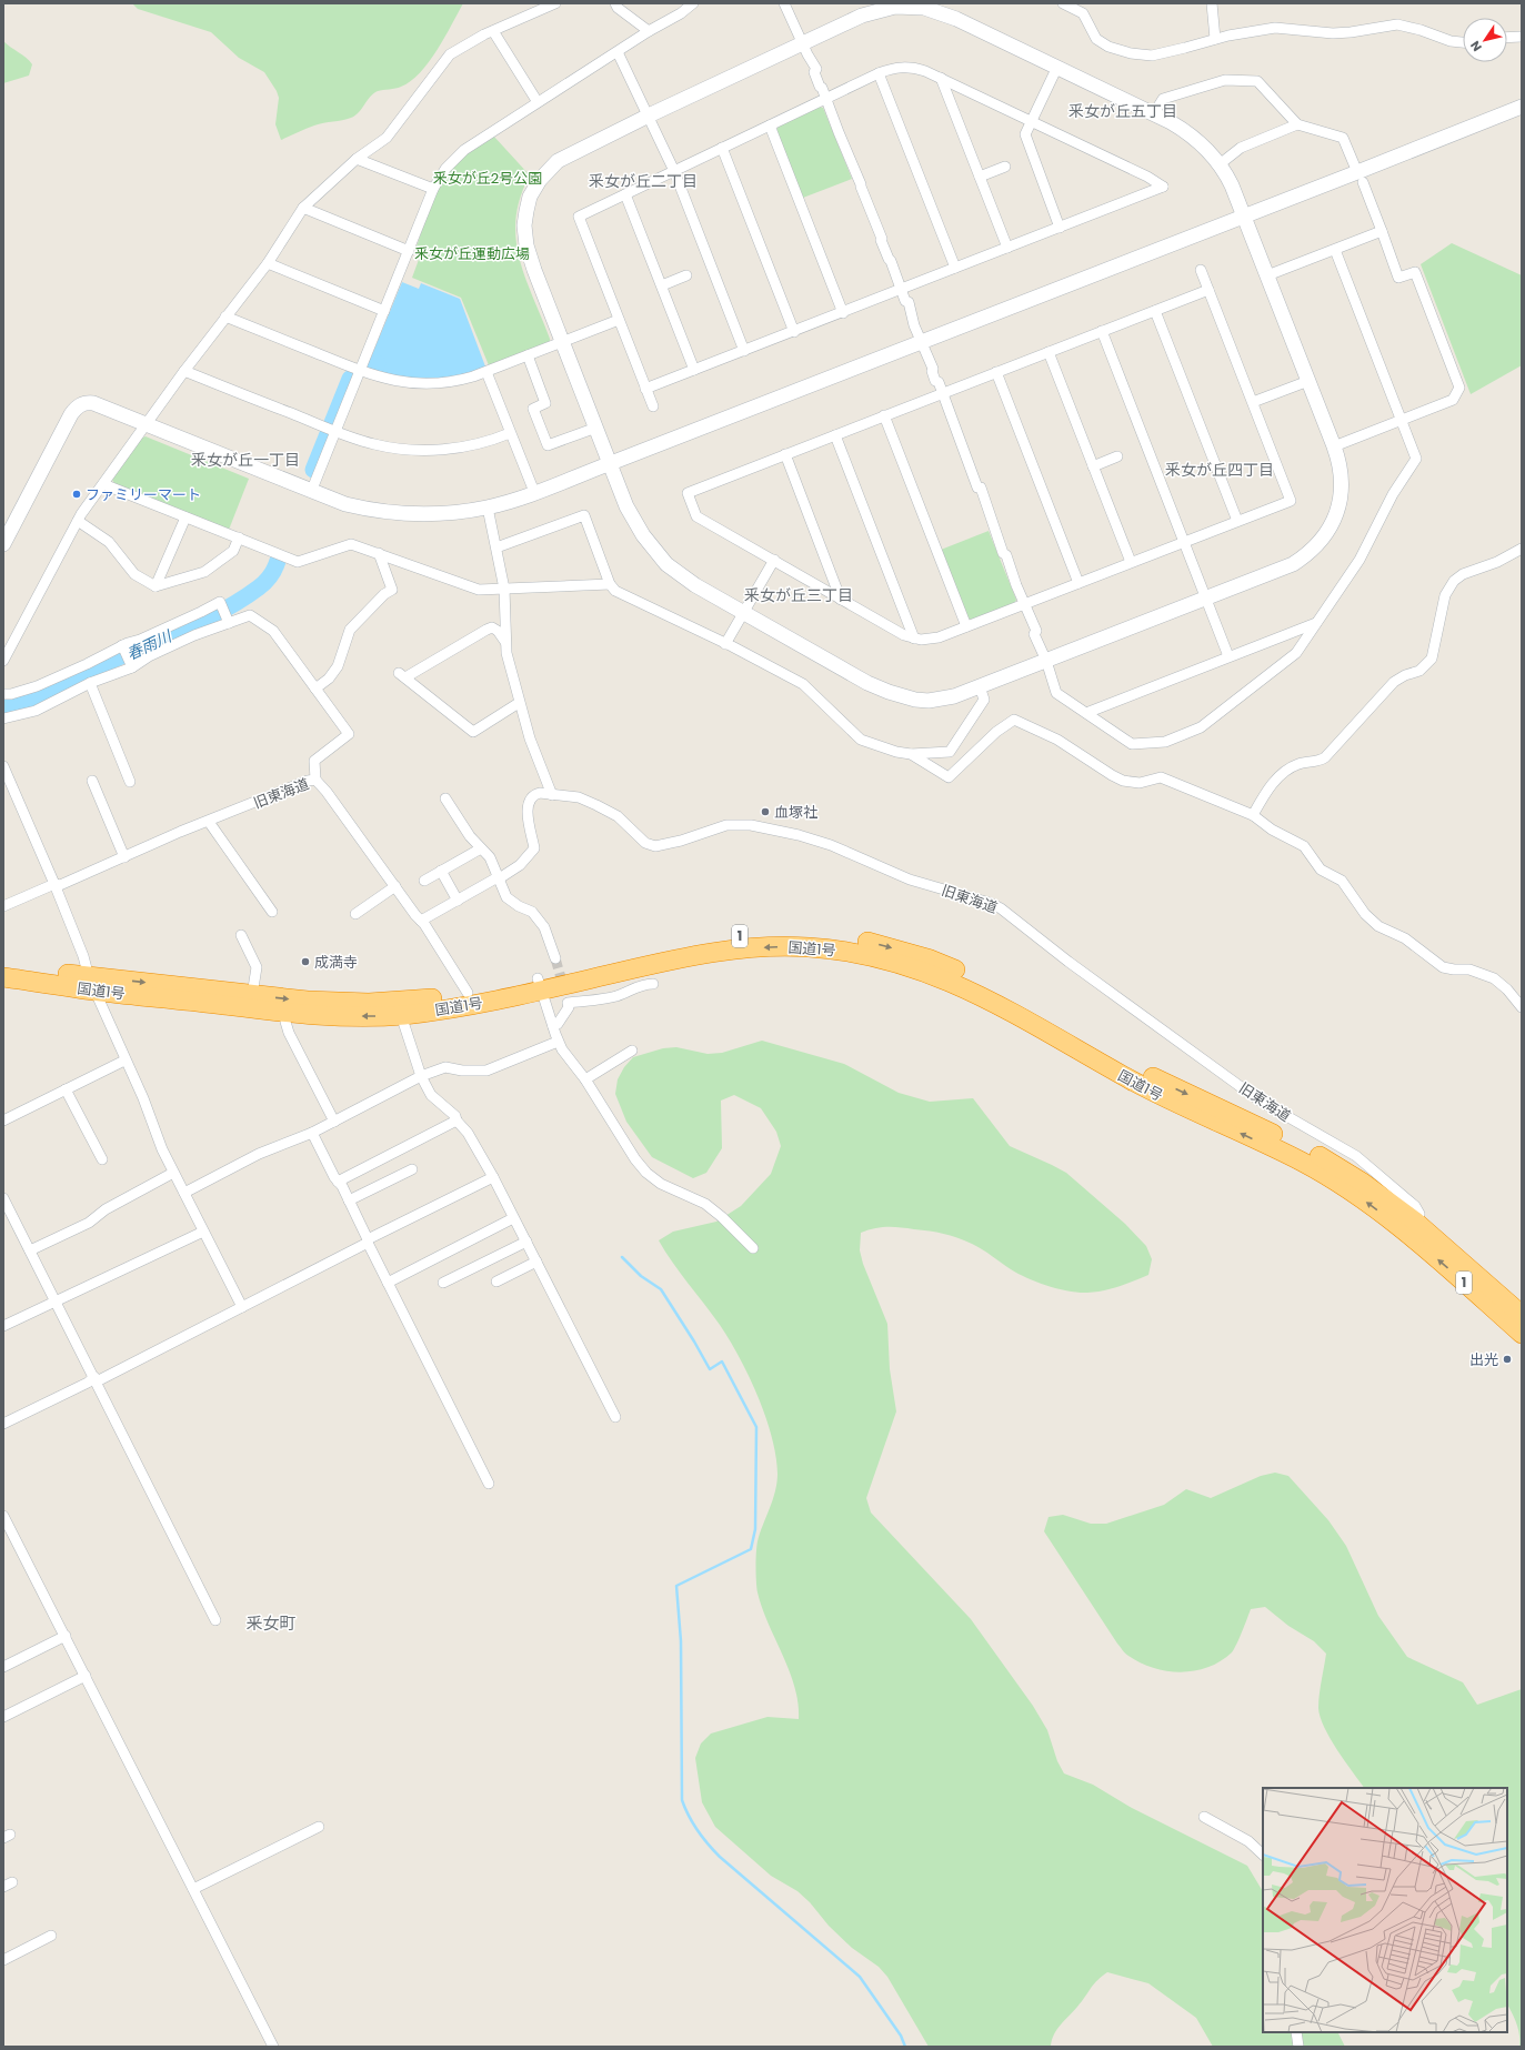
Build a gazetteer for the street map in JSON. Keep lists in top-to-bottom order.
{
  "streets": {
    "highway": ["1", "国道1号"],
    "street": ["旧東海道"]
  },
  "crossings": [
    ["旧東海道", "国道1号"]
  ],
  "districts": [
    "釆女が丘五丁目",
    "釆女が丘二丁目",
    "釆女が丘一丁目",
    "釆女が丘四丁目",
    "釆女が丘三丁目",
    "釆女町"
  ],
  "water": ["春雨川"],
  "parks": ["釆女が丘2号公園", "釆女が丘運動広場"],
  "places": [
    "ファミリーマート",
    "血塚社",
    "成満寺",
    "出光"
  ],
  "north": "bottom left"
}
